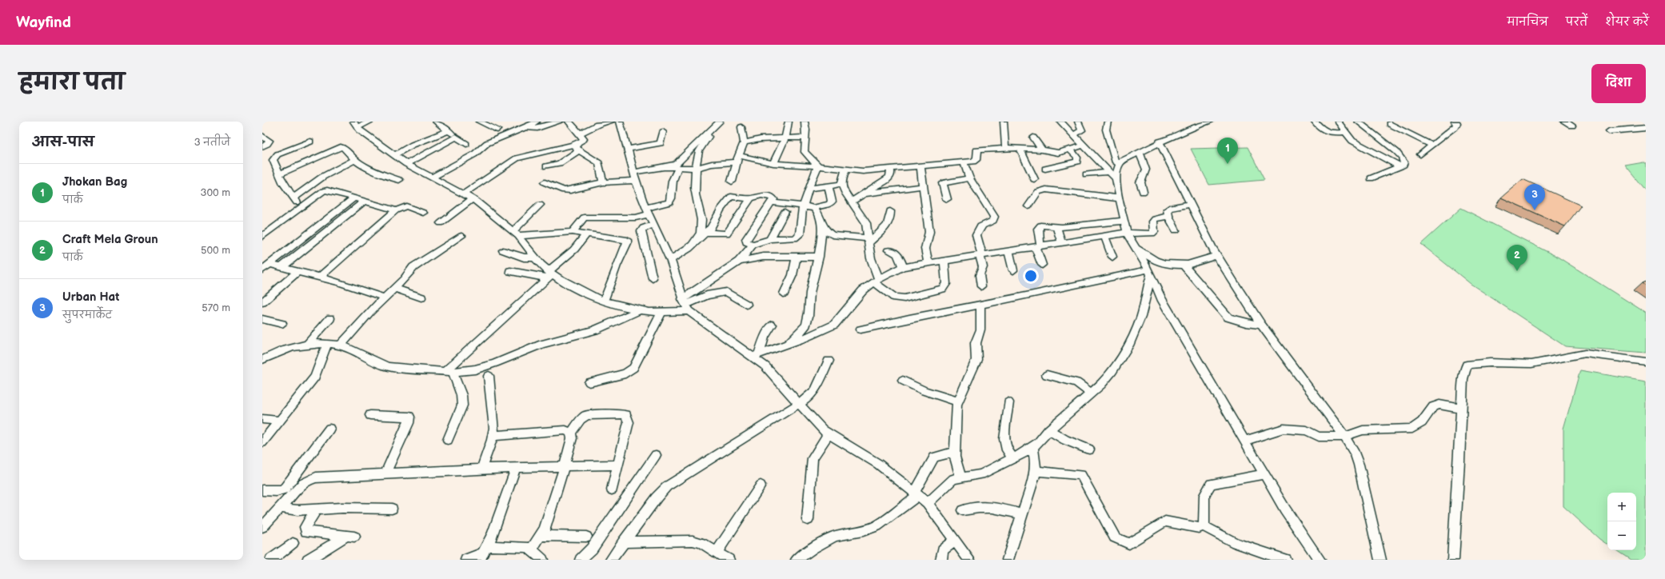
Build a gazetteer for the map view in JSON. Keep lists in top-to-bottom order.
{
  "page": {
    "header": "Wayfind",
    "nav": ["मानचित्र", "परतें", "शेयर करें"],
    "title": "हमारा पता",
    "buttons": "दिशा",
    "heading": ["आस-पास", "3 नतीजे"],
    "pins": ["1", "3", "2"],
    "list": [
      {
        "mark": "1",
        "name": "Jhokan Bag",
        "note": "पार्क",
        "value": "300 m"
      },
      {
        "mark": "2",
        "name": "Craft Mela Groun",
        "note": "पार्क",
        "value": "500 m"
      },
      {
        "mark": "3",
        "name": "Urban Hat",
        "note": "सुपरमार्केट",
        "value": "570 m"
      }
    ],
    "map_buttons": ["+", "−"]
  }
}
